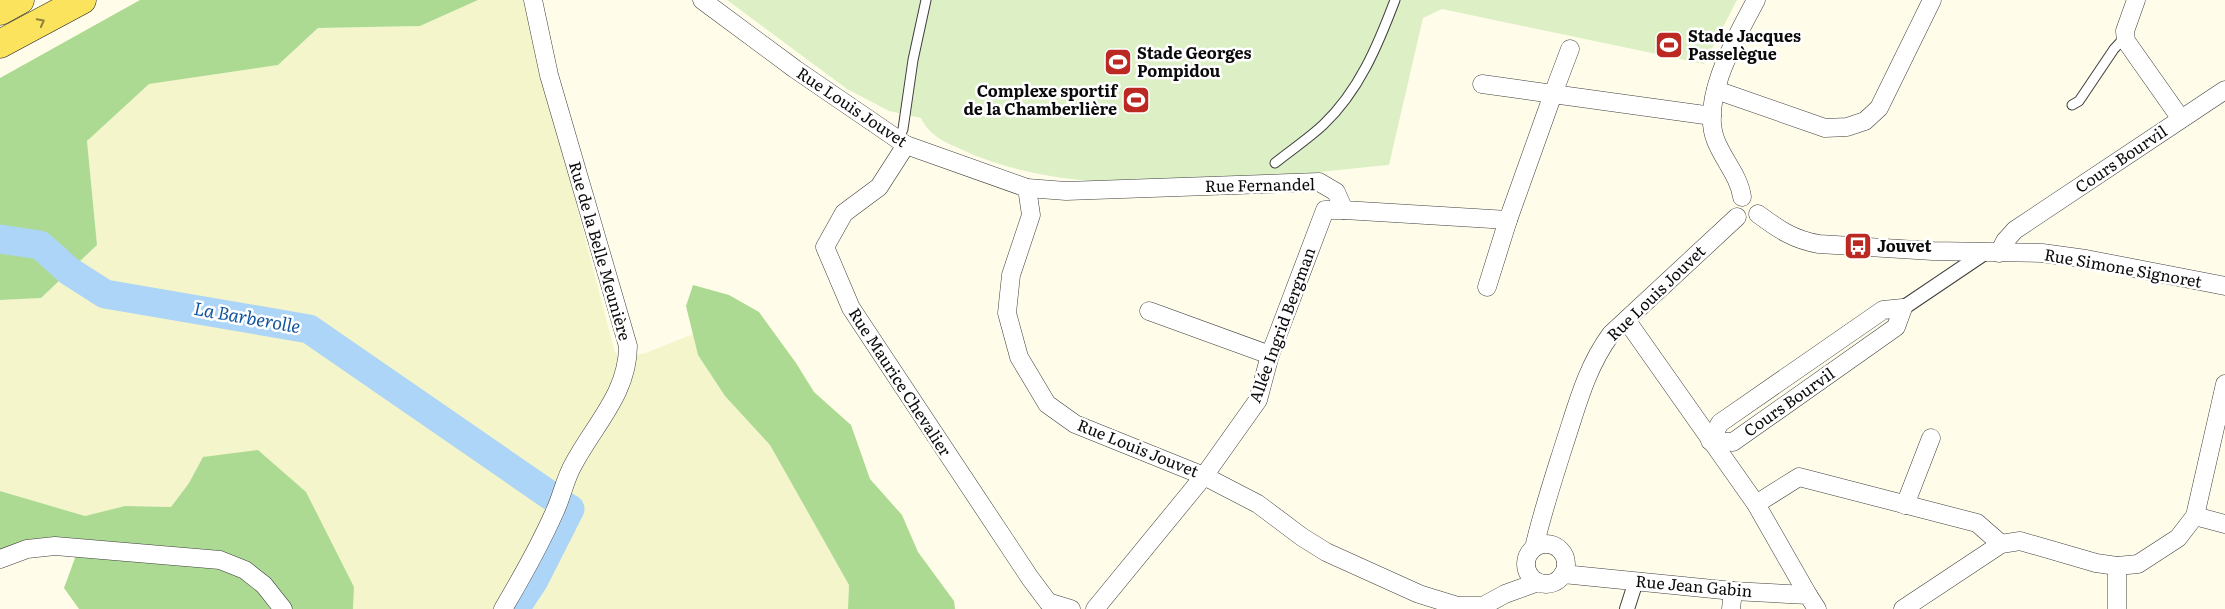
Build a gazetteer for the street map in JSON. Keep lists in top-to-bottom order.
{
  "streets": {
    "street": [
      "Rue Louis Jouvet",
      "Cours Bourvil",
      "Rue Fernandel",
      "Rue de la Belle Meunière",
      "Rue Simone Signoret",
      "Allée Ingrid Bergman",
      "Rue Maurice Chevalier",
      "Rue Jean Gabin"
    ]
  },
  "crossings": [
    ["Rue Louis Jouvet", "Rue Fernandel"],
    ["Rue Louis Jouvet", "Rue Simone Signoret"],
    ["Rue Louis Jouvet", "Allée Ingrid Bergman"],
    ["Rue Louis Jouvet", "Rue Maurice Chevalier"],
    ["Rue Louis Jouvet", "Rue Jean Gabin"],
    ["Cours Bourvil", "Rue Simone Signoret"],
    ["Rue Fernandel", "Allée Ingrid Bergman"]
  ],
  "water": ["La Barberolle"],
  "places": {
    "sports": ["Stade Jacques Passelègue", "Stade Georges Pompidou", "Complexe sportif de la Chamberlière"],
    "bus stop": ["Jouvet"]
  }
}
